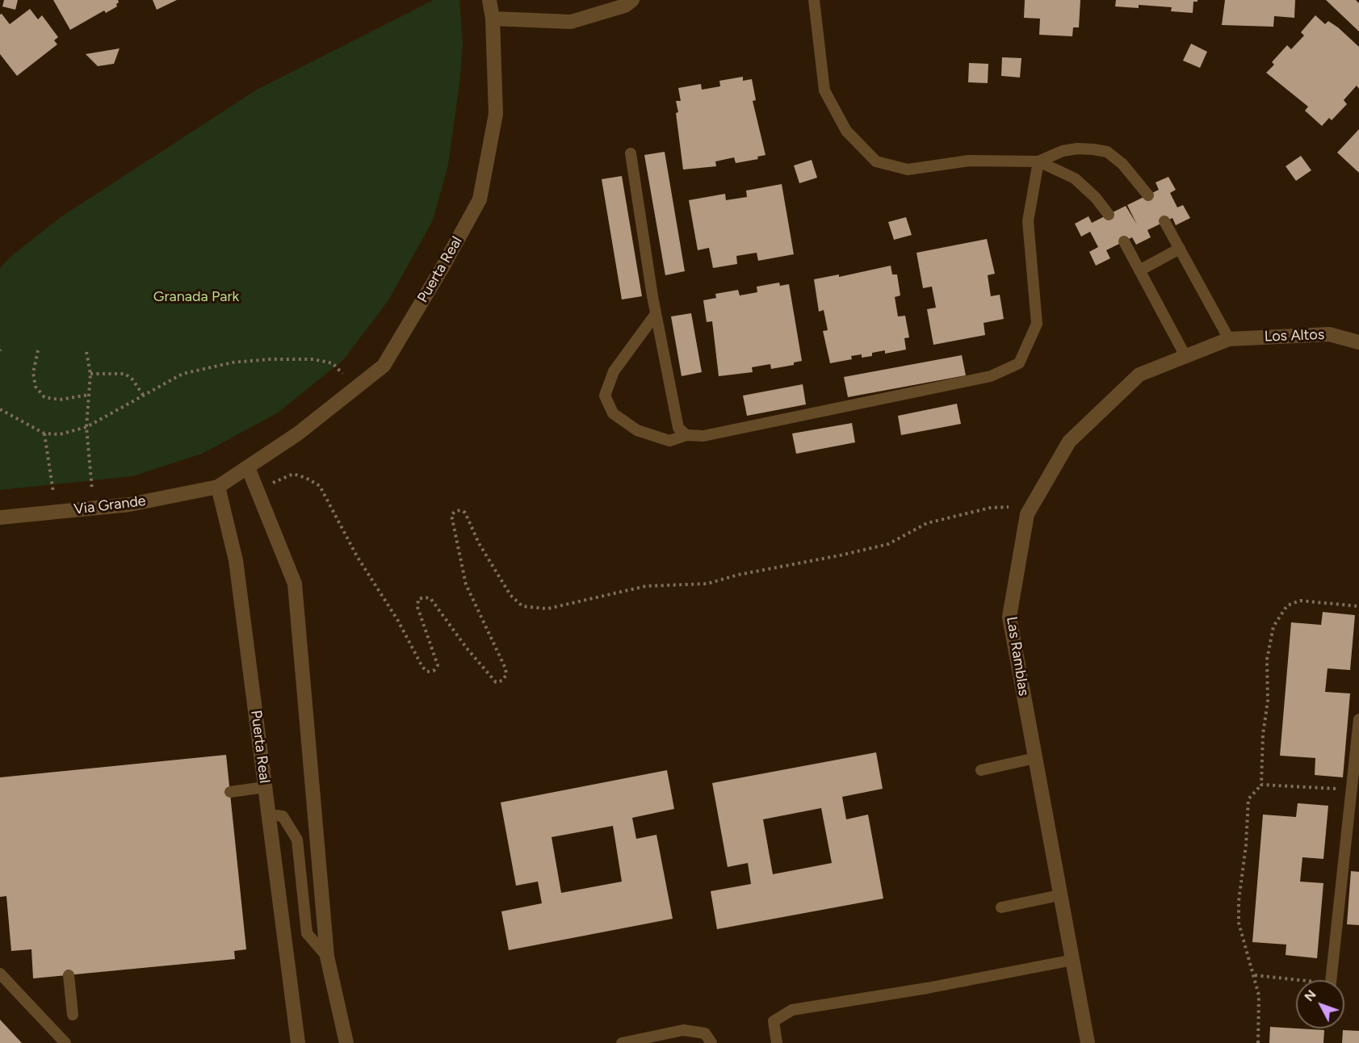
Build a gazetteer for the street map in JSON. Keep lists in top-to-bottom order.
{
  "streets": {
    "street": [
      "Puerta Real",
      "Los Altos",
      "Via Grande",
      "Las Ramblas"
    ]
  },
  "crossings": [
    ["Puerta Real", "Via Grande"],
    ["Los Altos", "Las Ramblas"]
  ],
  "parks": ["Granada Park"],
  "north": "top left"
}
